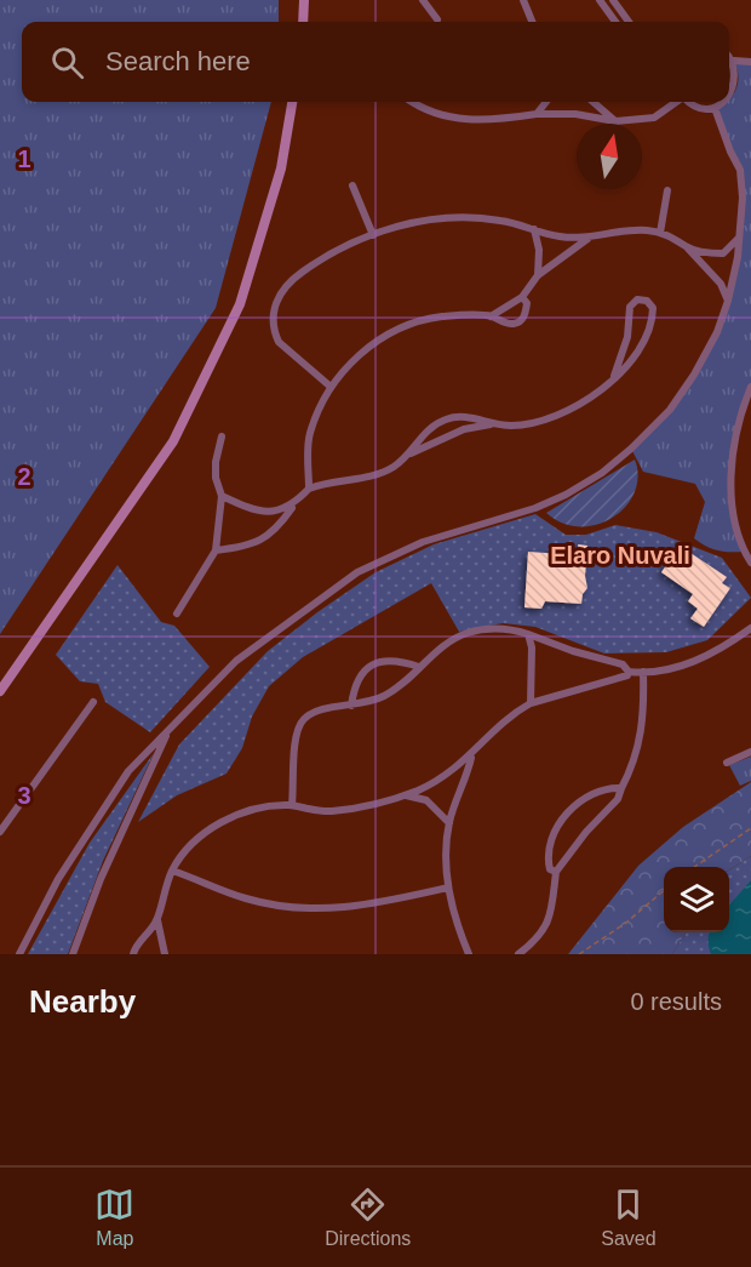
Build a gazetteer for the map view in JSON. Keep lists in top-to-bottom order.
{
  "districts": ["Elaro Nuvali"],
  "north": "top",
  "page": {
    "search": "Search here",
    "heading": ["Nearby", "0 results"],
    "nav": ["Map", "Directions", "Saved"]
  },
  "grid": {
    "rows": ["1", "2", "3"]
  }
}
